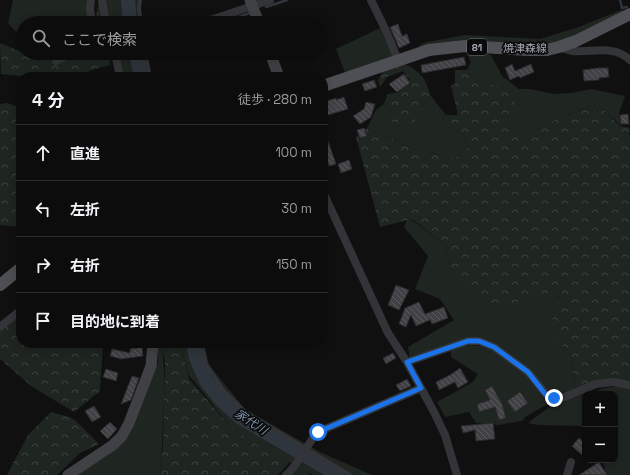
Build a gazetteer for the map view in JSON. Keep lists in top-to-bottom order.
{
  "streets": {
    "main road": ["81", "焼津森線"]
  },
  "water": ["家代川"],
  "page": {
    "search": "ここで検索",
    "heading": ["4 分", "徒歩 · 280 m"],
    "list": [
      ["直進", "100 m"],
      ["左折", "30 m"],
      ["右折", "150 m"],
      "目的地に到着"
    ],
    "map_buttons": ["+", "−"]
  }
}
